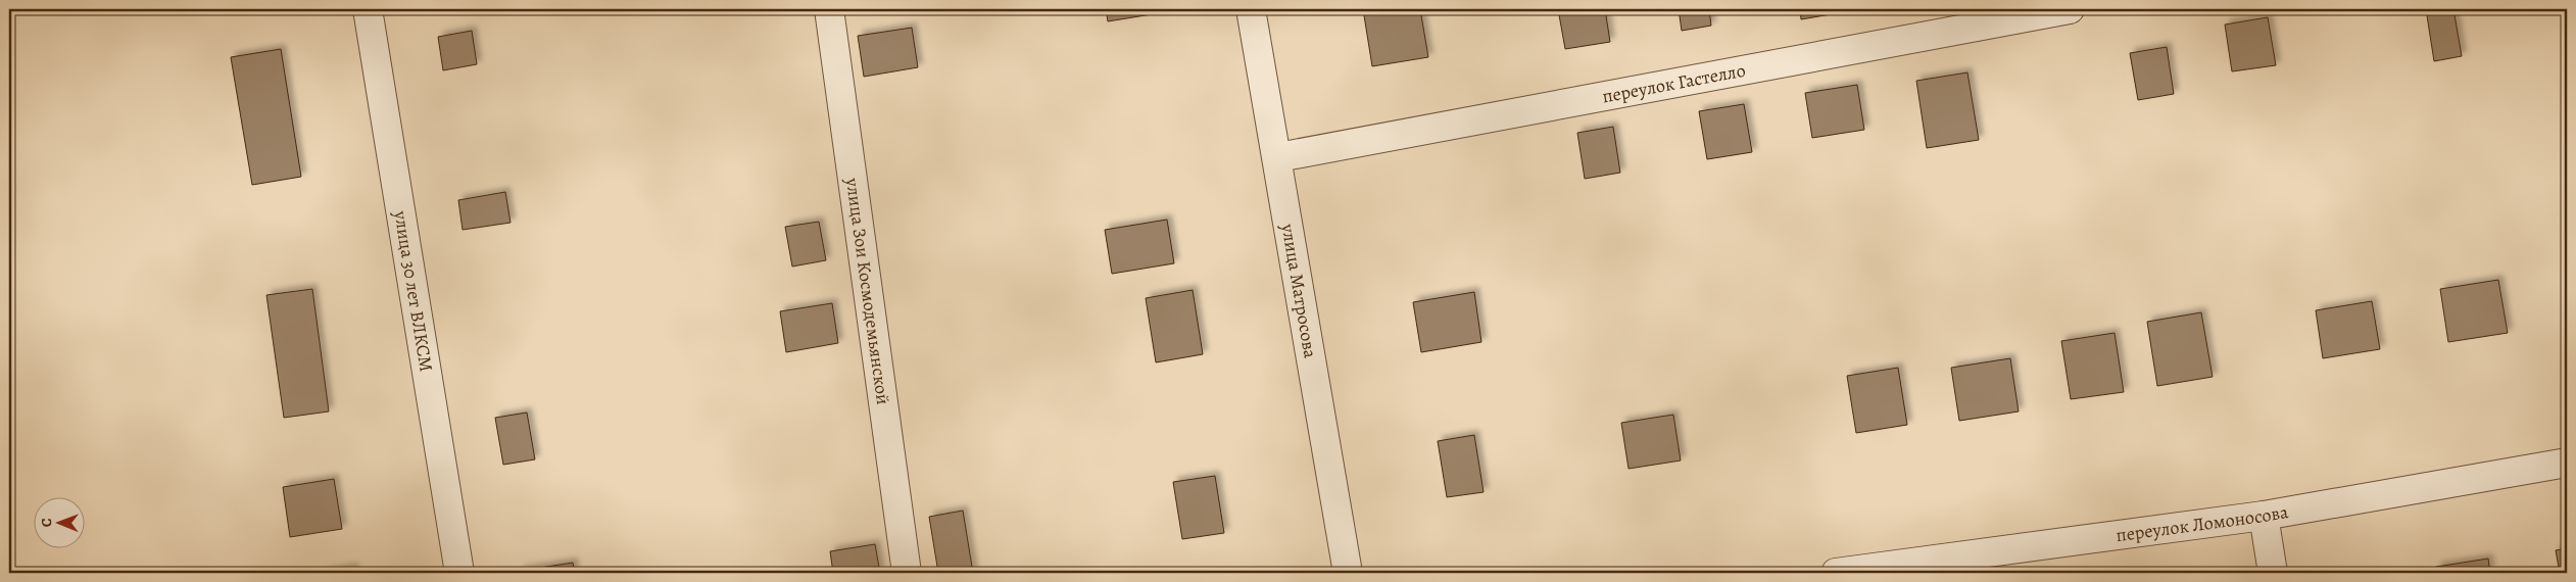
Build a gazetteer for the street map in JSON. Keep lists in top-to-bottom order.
{
  "streets": {
    "street": [
      "переулок Гастелло",
      "улица 30 лет ВЛКСМ",
      "улица Зои Космодемьянской",
      "улица Матросова",
      "переулок Ломоносова"
    ]
  },
  "crossings": [
    ["переулок Гастелло", "улица Матросова"]
  ],
  "north": "left"
}
